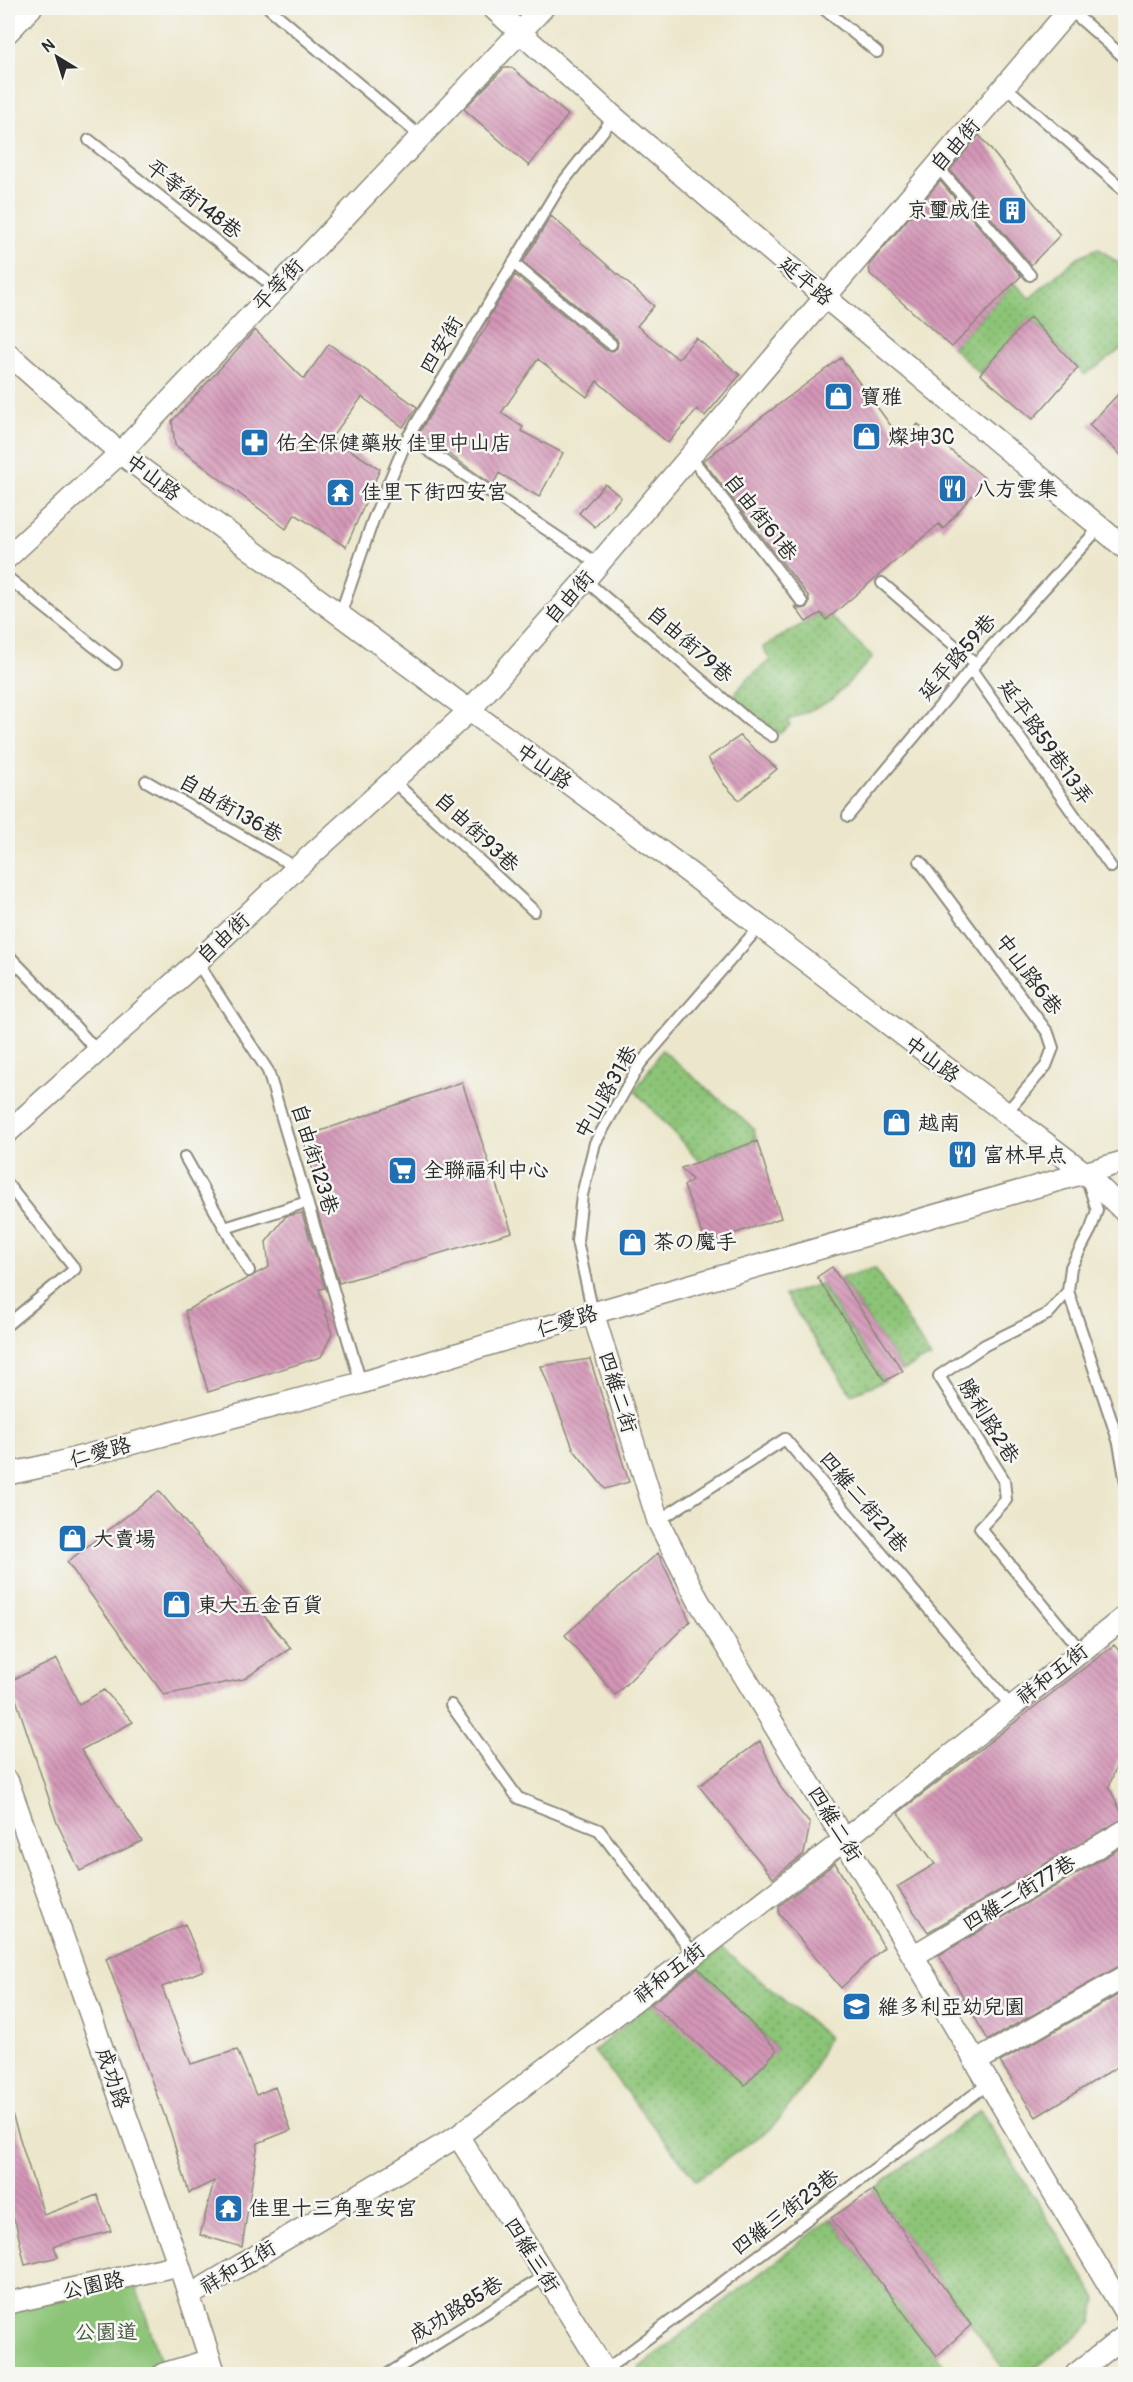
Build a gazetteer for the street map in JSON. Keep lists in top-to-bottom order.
{
  "streets": {
    "street": [
      "自由街",
      "延平路",
      "平等街",
      "中山路",
      "仁愛路",
      "四維二街",
      "祥和五街",
      "四維二街77巷",
      "成功路",
      "四維三街",
      "公園路"
    ],
    "lane": [
      "平等街148巷",
      "四安街",
      "自由街61巷",
      "自由街79巷",
      "延平路59巷",
      "延平路59巷13弄",
      "自由街136巷",
      "自由街93巷",
      "中山路6巷",
      "中山路31巷",
      "自由街123巷",
      "勝利路2巷",
      "四維二街21巷",
      "四維三街23巷",
      "成功路85巷"
    ]
  },
  "crossings": [
    ["自由街", "延平路"],
    ["自由街", "中山路"],
    ["自由街", "自由街61巷"],
    ["自由街", "自由街79巷"],
    ["自由街", "自由街136巷"],
    ["自由街", "自由街93巷"],
    ["自由街", "自由街123巷"],
    ["平等街148巷", "平等街"],
    ["延平路", "平等街"],
    ["延平路", "四安街"],
    ["延平路", "延平路59巷"],
    ["平等街", "中山路"],
    ["四安街", "中山路"],
    ["四安街", "自由街79巷"],
    ["中山路", "中山路6巷"],
    ["中山路", "中山路31巷"],
    ["中山路", "仁愛路"],
    ["中山路", "勝利路2巷"],
    ["延平路59巷", "延平路59巷13弄"],
    ["中山路31巷", "仁愛路"],
    ["中山路31巷", "四維二街"],
    ["自由街123巷", "仁愛路"],
    ["仁愛路", "四維二街"],
    ["仁愛路", "勝利路2巷"],
    ["四維二街", "四維二街21巷"],
    ["四維二街", "祥和五街"],
    ["四維二街", "四維二街77巷"],
    ["四維二街", "四維三街23巷"],
    ["勝利路2巷", "祥和五街"],
    ["四維二街21巷", "祥和五街"],
    ["祥和五街", "成功路"],
    ["祥和五街", "四維三街"],
    ["成功路", "公園路"],
    ["四維三街23巷", "四維三街"],
    ["四維三街", "成功路85巷"]
  ],
  "parks": ["公園道"],
  "places": {
    "building": ["京璽成佳"],
    "shop": [
      "寶雅",
      "燦坤3C",
      "越南",
      "茶の魔手",
      "大賣場",
      "東大五金百貨"
    ],
    "pharmacy": ["佑全保健藥妝 佳里中山店"],
    "restaurant": ["八方雲集", "富林早点"],
    "temple": ["佳里下街四安宮", "佳里十三角聖安宮"],
    "supermarket": ["全聯福利中心"],
    "school or university": ["維多利亞幼兒園"]
  },
  "north": "top left"
}
